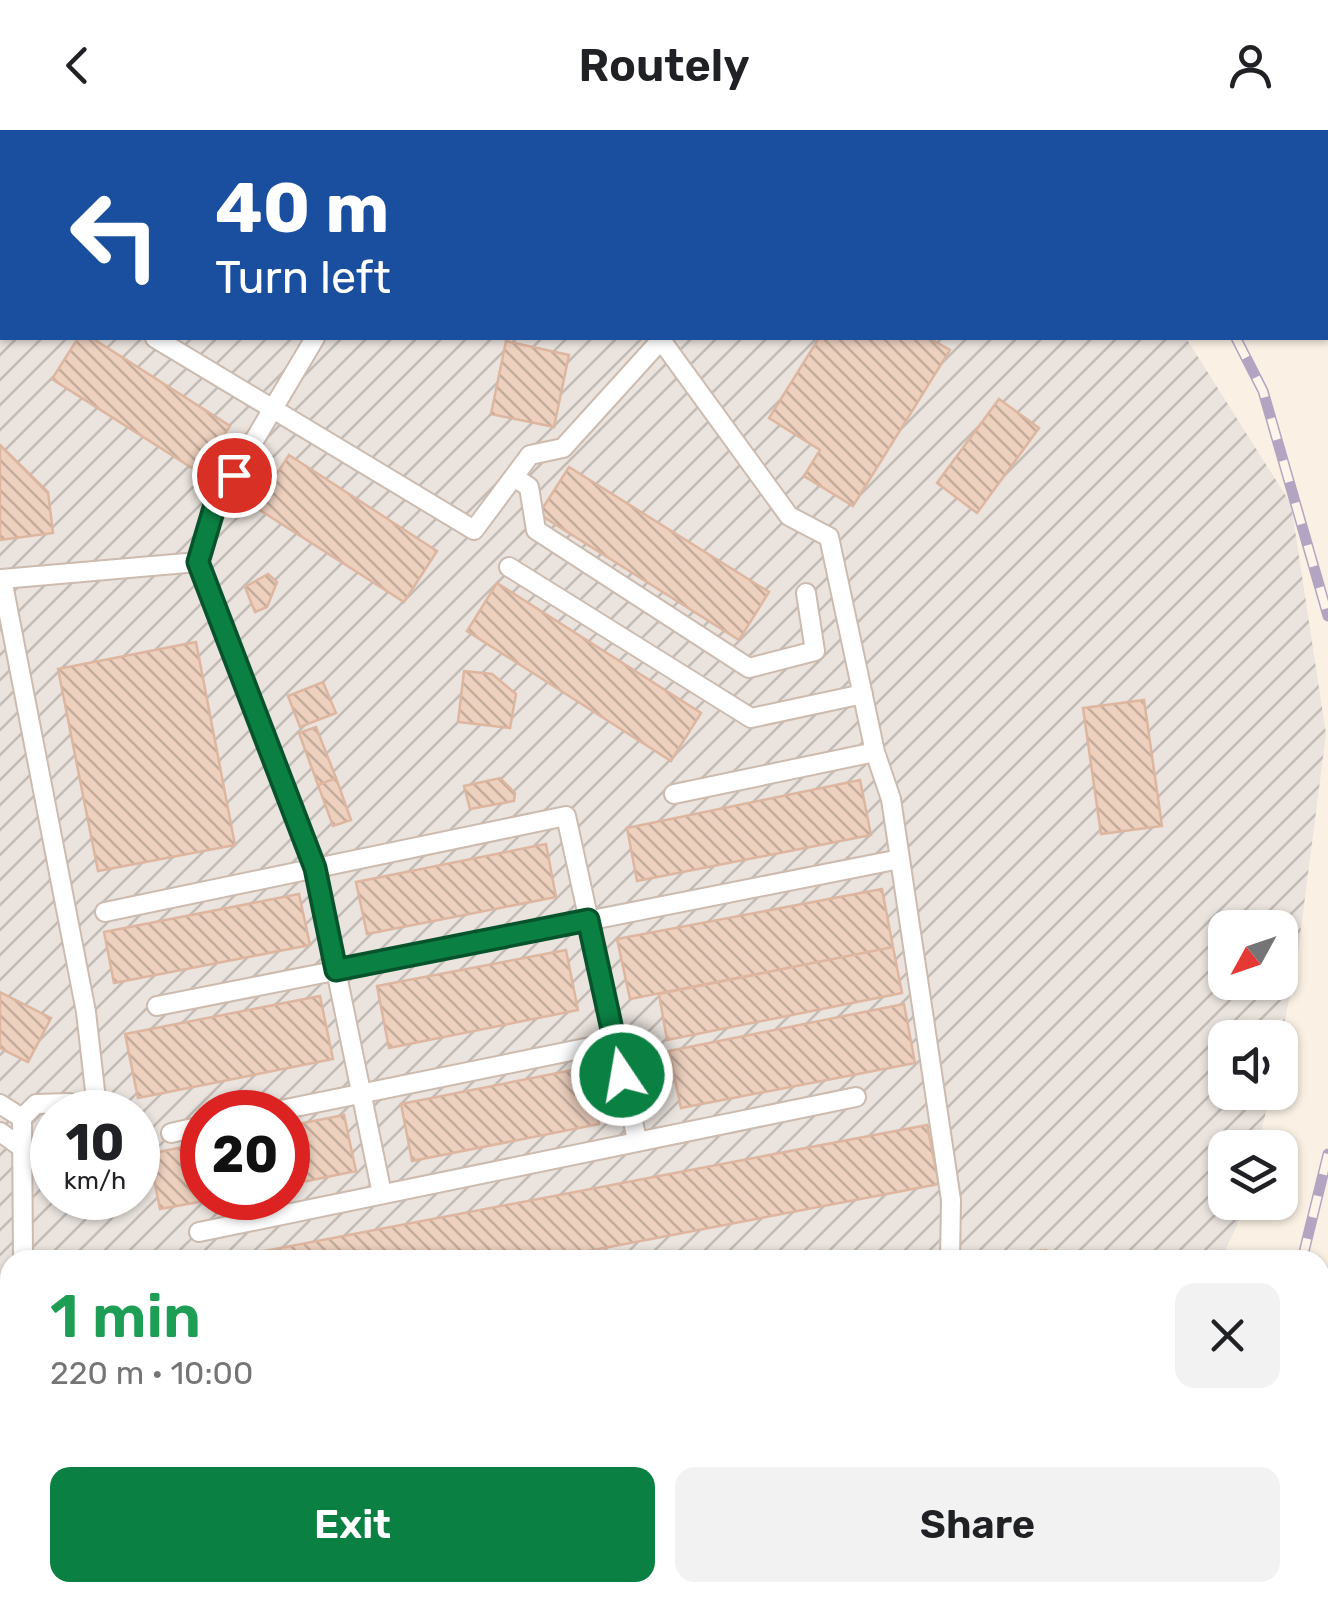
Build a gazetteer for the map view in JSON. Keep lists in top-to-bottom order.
{
  "north": "bottom left",
  "page": {
    "header": "Routely",
    "turn": ["40 m", "Turn left"],
    "speed": "10 km/h",
    "limit": "20",
    "heading": ["1 min", "220 m · 10:00"],
    "buttons": ["Exit", "Share"]
  }
}
